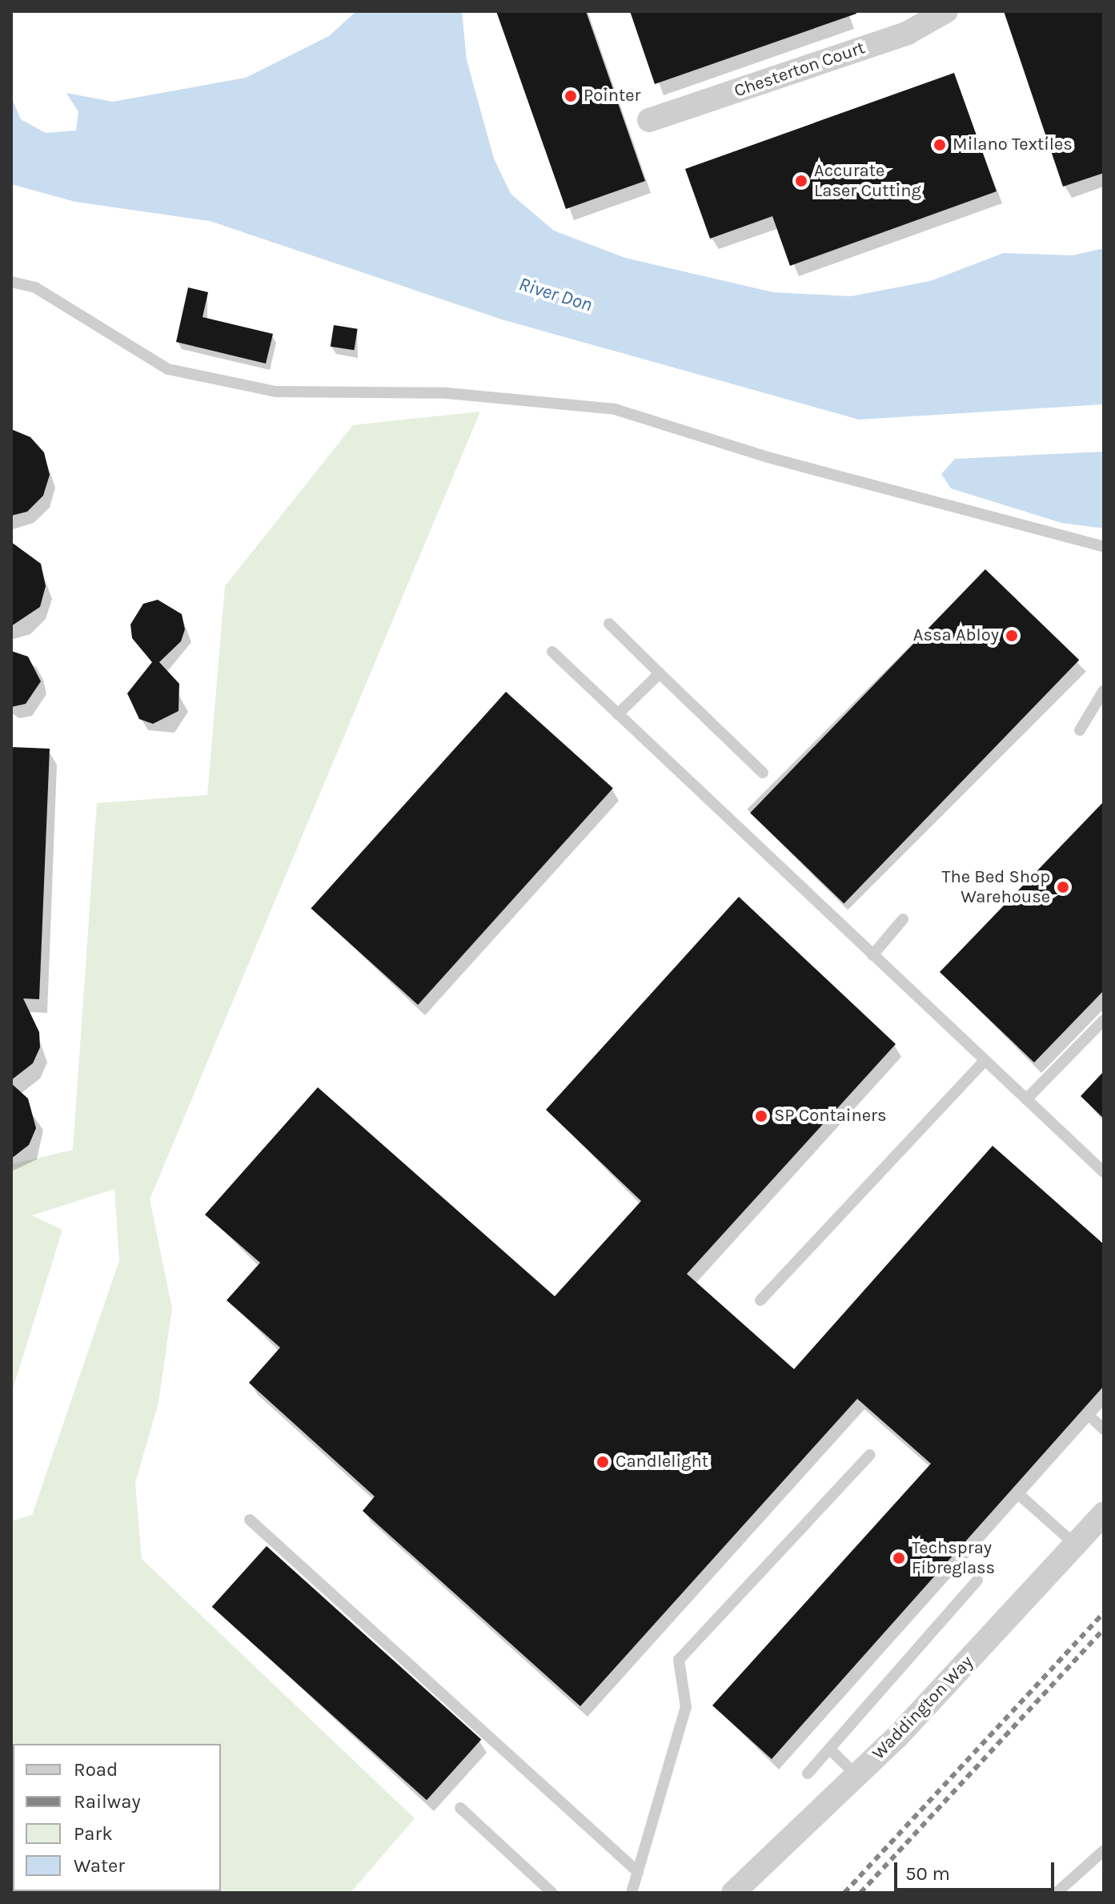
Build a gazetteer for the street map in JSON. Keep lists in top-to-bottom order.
{
  "streets": {
    "street": ["Chesterton Court", "Waddington Way"]
  },
  "water": ["River Don"],
  "places": [
    "Pointer",
    "Milano Textiles",
    "Accurate Laser Cutting",
    "Assa Abloy",
    "The Bed Shop Warehouse",
    "SP Containers",
    "Candlelight",
    "Techspray Fibreglass"
  ],
  "legend": [
    "Road",
    "Railway",
    "Park",
    "Water"
  ],
  "scale_bar": "50 m"
}
